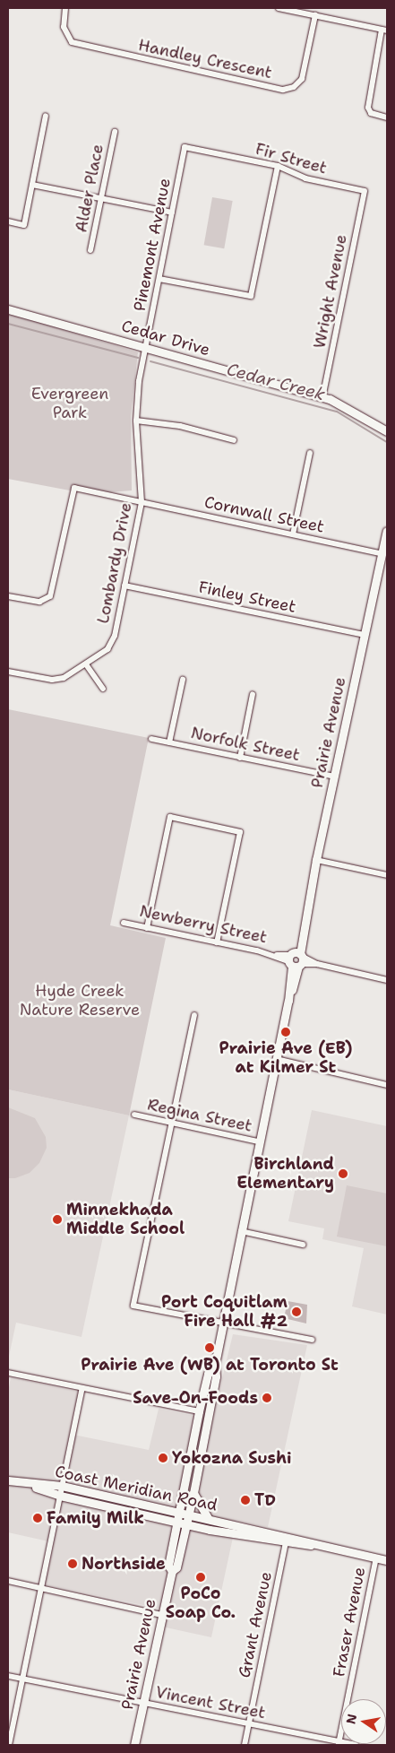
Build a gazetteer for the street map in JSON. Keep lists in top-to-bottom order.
{
  "streets": {
    "main road": ["Cedar Drive", "Prairie Avenue", "Coast Meridian Road"],
    "street": [
      "Handley Crescent",
      "Fir Street",
      "Alder Place",
      "Pinemont Avenue",
      "Wright Avenue",
      "Cornwall Street",
      "Lombardy Drive",
      "Finley Street",
      "Norfolk Street",
      "Newberry Street",
      "Regina Street",
      "Fraser Avenue",
      "Grant Avenue",
      "Vincent Street"
    ]
  },
  "crossings": [
    ["Fir Street", "Pinemont Avenue"],
    ["Fir Street", "Wright Avenue"],
    ["Pinemont Avenue", "Cedar Drive"],
    ["Pinemont Avenue", "Lombardy Drive"],
    ["Wright Avenue", "Cedar Drive"],
    ["Cedar Drive", "Lombardy Drive"],
    ["Cornwall Street", "Lombardy Drive"],
    ["Cornwall Street", "Prairie Avenue"],
    ["Lombardy Drive", "Finley Street"],
    ["Finley Street", "Prairie Avenue"],
    ["Prairie Avenue", "Norfolk Street"],
    ["Prairie Avenue", "Newberry Street"],
    ["Prairie Avenue", "Regina Street"],
    ["Prairie Avenue", "Coast Meridian Road"],
    ["Prairie Avenue", "Vincent Street"],
    ["Coast Meridian Road", "Fraser Avenue"],
    ["Coast Meridian Road", "Grant Avenue"],
    ["Fraser Avenue", "Vincent Street"],
    ["Grant Avenue", "Vincent Street"]
  ],
  "water": ["Cedar Creek"],
  "parks": ["Evergreen Park", "Hyde Creek Nature Reserve"],
  "places": [
    "Prairie Ave (EB) at Kilmer St",
    "Birchland Elementary",
    "Minnekhada Middle School",
    "Port Coquitlam Fire Hall #2",
    "Prairie Ave (WB) at Toronto St",
    "Save-On-Foods",
    "Yokozna Sushi",
    "TD",
    "Family Milk",
    "Northside",
    "PoCo Soap Co."
  ],
  "north": "left"
}
